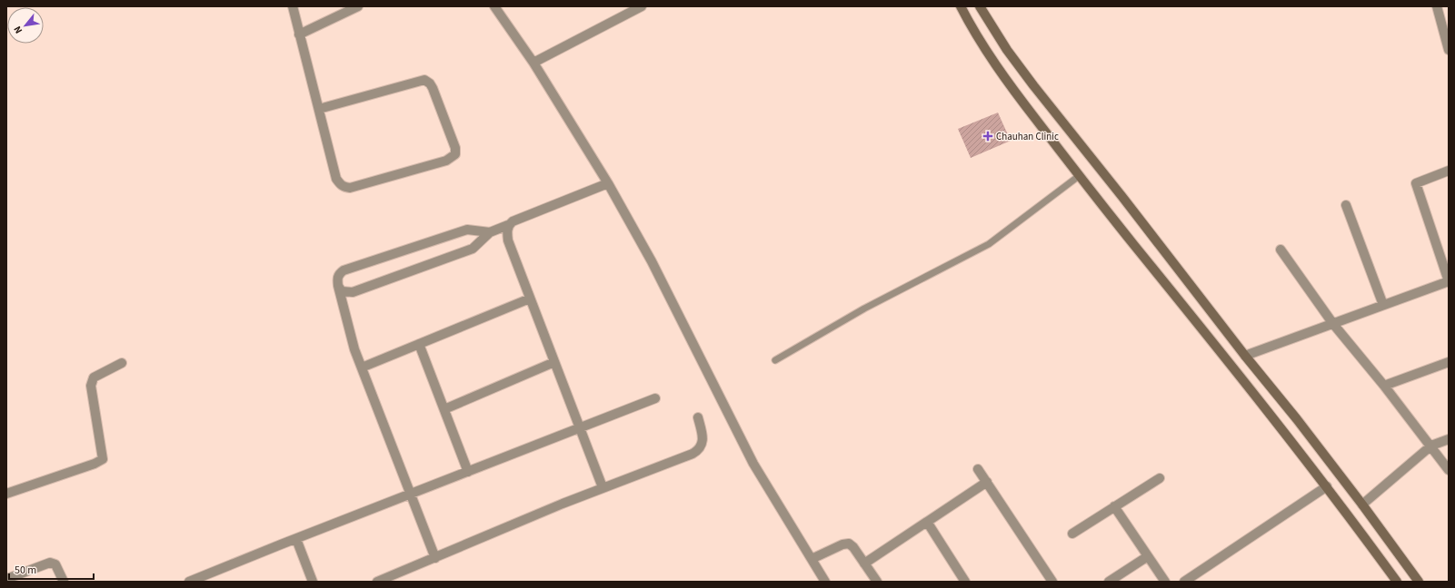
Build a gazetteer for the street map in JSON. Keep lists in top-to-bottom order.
{
  "places": {
    "health": ["Chauhan Clinic"]
  },
  "scale_bar": "50 m",
  "north": "bottom left"
}
